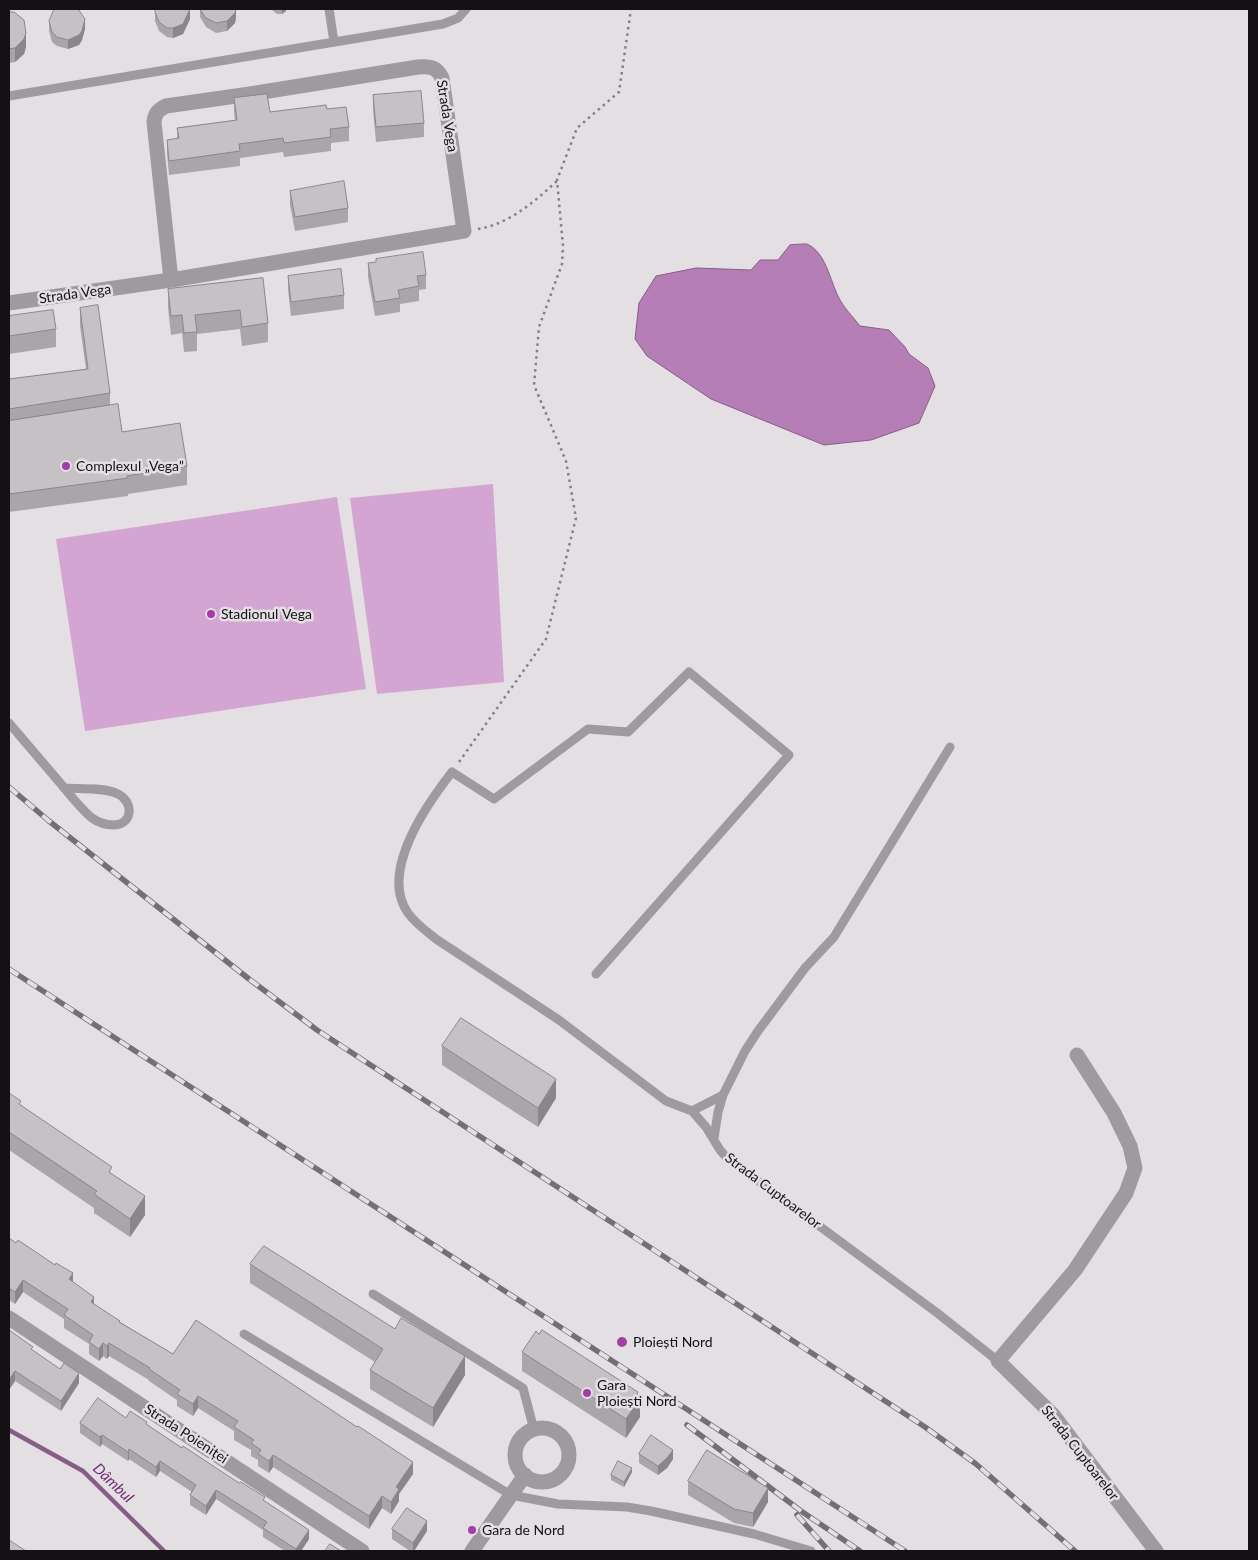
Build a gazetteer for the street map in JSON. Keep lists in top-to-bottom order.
{
  "streets": {
    "street": ["Strada Vega", "Strada Cuptoarelor", "Strada Poieniței"]
  },
  "water": ["Dâmbul"],
  "places": [
    "Complexul „Vega”",
    "Stadionul Vega",
    "Ploiești Nord",
    "Gara Ploiești Nord",
    "Gara de Nord"
  ]
}
